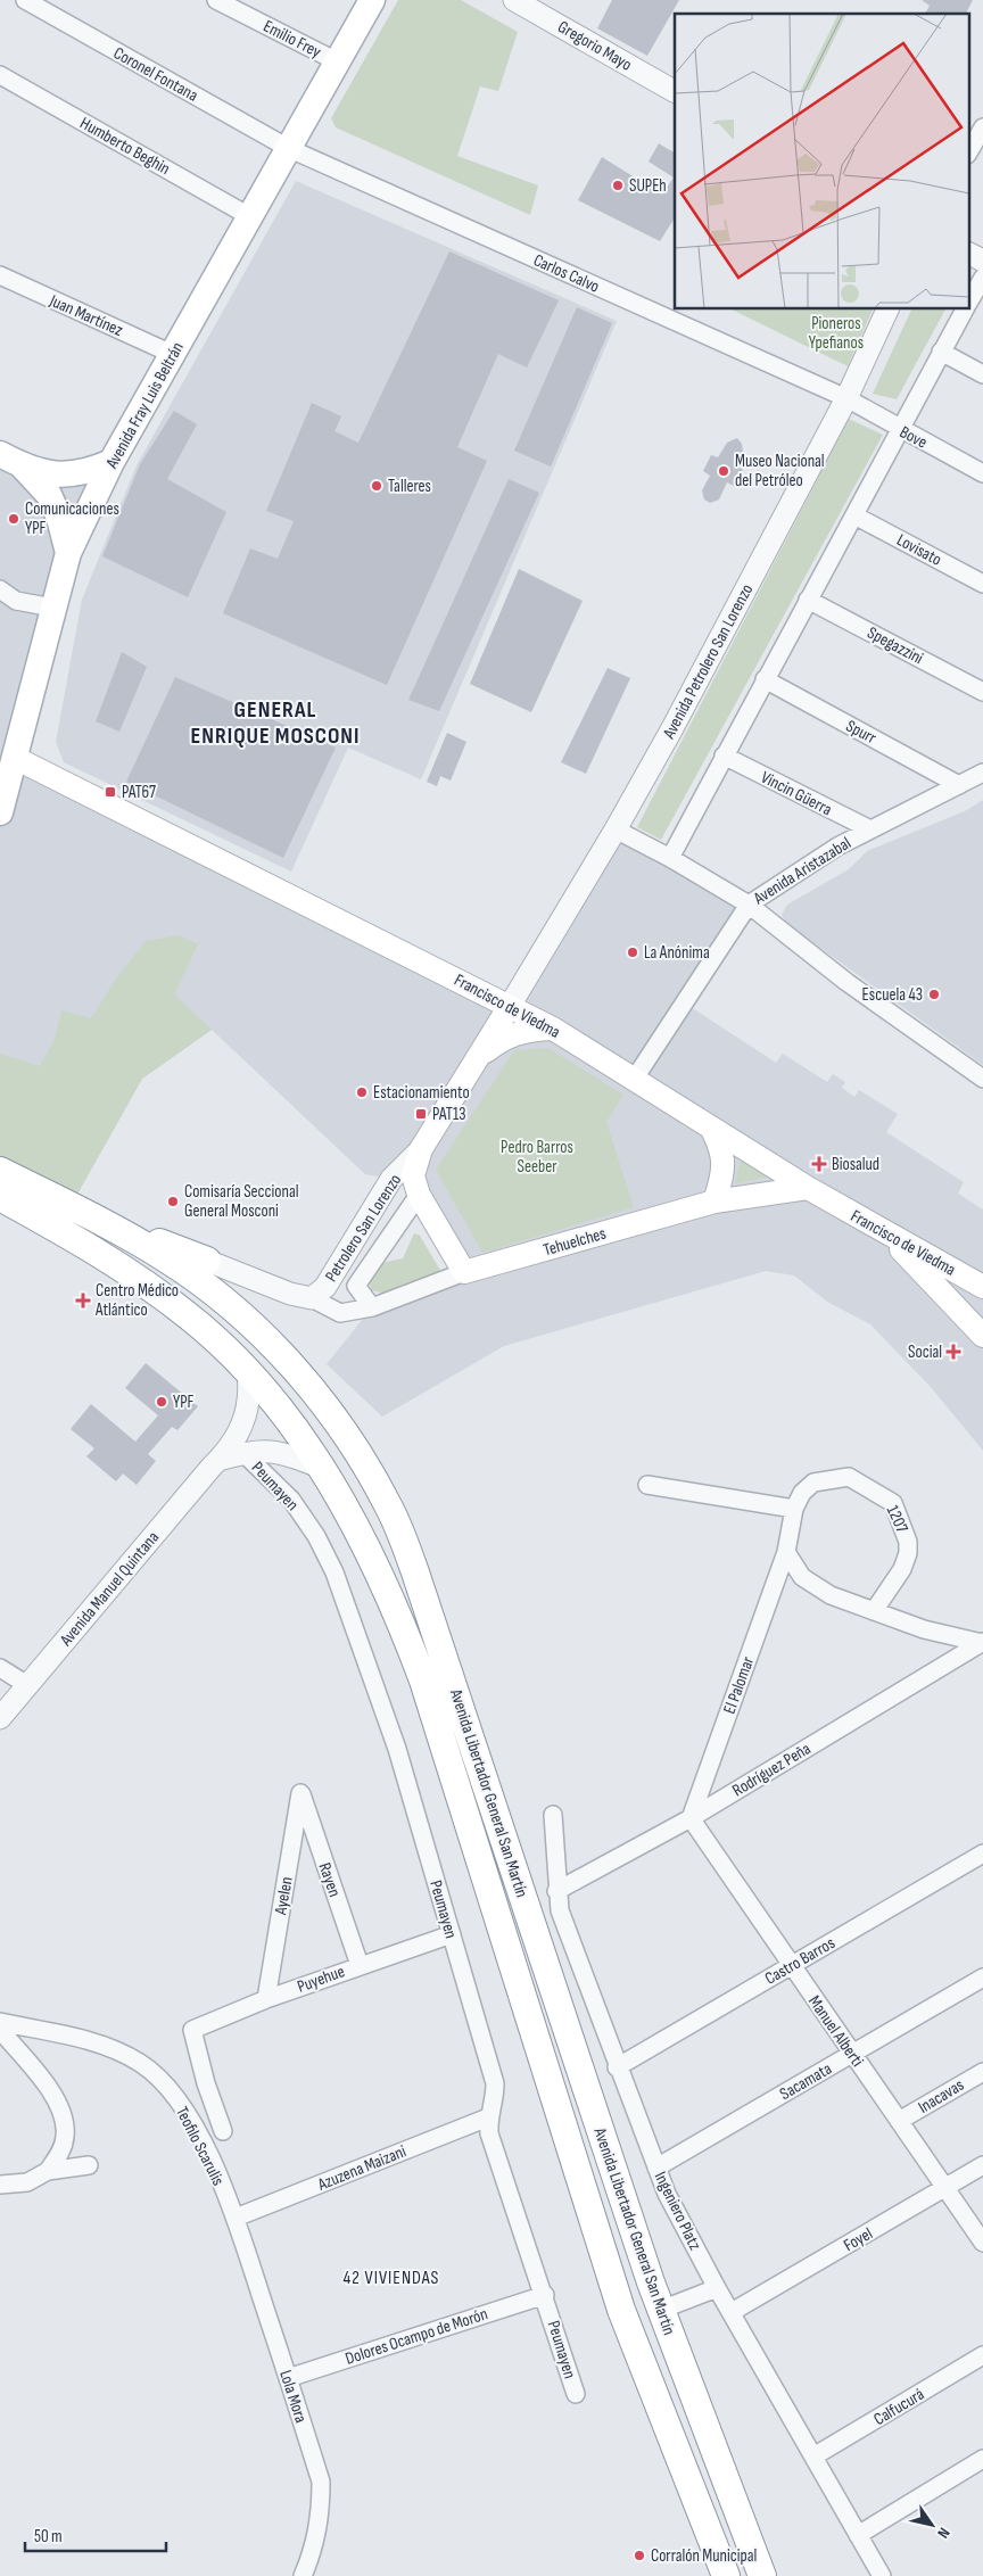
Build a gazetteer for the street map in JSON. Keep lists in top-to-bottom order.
{
  "streets": {
    "highway": ["Avenida Libertador General San Martín"],
    "main road": [
      "Avenida Fray Luis Beltrán",
      "Francisco de Viedma",
      "Petrolero San Lorenzo",
      "Tehuelches"
    ],
    "street": [
      "Emilio Frey",
      "Gregorio Mayo",
      "Coronel Fontana",
      "Humberto Beghin",
      "Carlos Calvo",
      "Juan Martínez",
      "Bove",
      "Lovisato",
      "Spegazzini",
      "Avenida Petrolero San Lorenzo",
      "Spurr",
      "Vincin Güerra",
      "Avenida Aristazabal",
      "Peumayen",
      "1207",
      "Avenida Manuel Quintana",
      "El Palomar",
      "Rodríguez Peña",
      "Rayen",
      "Ayelen",
      "Castro Barros",
      "Puyehue",
      "Manuel Alberti",
      "Sacamata",
      "Inacavas",
      "Teofilo Scarulis",
      "Azuzena Maizani",
      "Ingeniero Platz",
      "Foyel",
      "Dolores Ocampo de Morón",
      "Lola Mora",
      "Calfucurá"
    ]
  },
  "crossings": [
    ["Emilio Frey", "Avenida Fray Luis Beltrán"],
    ["Coronel Fontana", "Carlos Calvo"],
    ["Coronel Fontana", "Avenida Fray Luis Beltrán"],
    ["Humberto Beghin", "Avenida Fray Luis Beltrán"],
    ["Carlos Calvo", "Avenida Fray Luis Beltrán"],
    ["Carlos Calvo", "Bove"],
    ["Carlos Calvo", "Avenida Petrolero San Lorenzo"],
    ["Juan Martínez", "Avenida Fray Luis Beltrán"],
    ["Avenida Fray Luis Beltrán", "Francisco de Viedma"],
    ["Bove", "Avenida Petrolero San Lorenzo"],
    ["Avenida Petrolero San Lorenzo", "Francisco de Viedma"],
    ["Avenida Petrolero San Lorenzo", "Petrolero San Lorenzo"],
    ["Spurr", "Avenida Aristazabal"],
    ["Vincin Güerra", "Avenida Aristazabal"],
    ["Avenida Aristazabal", "Francisco de Viedma"],
    ["Francisco de Viedma", "Petrolero San Lorenzo"],
    ["Francisco de Viedma", "Tehuelches"],
    ["Petrolero San Lorenzo", "Tehuelches"],
    ["Peumayen", "Puyehue"],
    ["Peumayen", "Azuzena Maizani"],
    ["Peumayen", "Dolores Ocampo de Morón"],
    ["1207", "El Palomar"],
    ["Avenida Manuel Quintana", "Avenida Libertador General San Martín"],
    ["El Palomar", "Rodríguez Peña"],
    ["El Palomar", "Manuel Alberti"],
    ["Rodríguez Peña", "Manuel Alberti"],
    ["Rodríguez Peña", "Ingeniero Platz"],
    ["Rayen", "Ayelen"],
    ["Rayen", "Puyehue"],
    ["Ayelen", "Puyehue"],
    ["Castro Barros", "Manuel Alberti"],
    ["Castro Barros", "Ingeniero Platz"],
    ["Manuel Alberti", "Sacamata"],
    ["Manuel Alberti", "Inacavas"],
    ["Manuel Alberti", "Foyel"],
    ["Sacamata", "Ingeniero Platz"],
    ["Teofilo Scarulis", "Azuzena Maizani"],
    ["Teofilo Scarulis", "Lola Mora"],
    ["Azuzena Maizani", "Lola Mora"],
    ["Ingeniero Platz", "Foyel"],
    ["Ingeniero Platz", "Calfucurá"],
    ["Dolores Ocampo de Morón", "Lola Mora"]
  ],
  "districts": ["GENERAL ENRIQUE MOSCONI", "42 VIVIENDAS"],
  "parks": ["Pioneros Ypefianos", "Pedro Barros Seeber"],
  "places": {
    "other": [
      "SUPEh",
      "Museo Nacional del Petróleo",
      "Talleres",
      "Comunicaciones YPF",
      "La Anónima",
      "Escuela 43",
      "Estacionamiento",
      "Comisaría Seccional General Mosconi",
      "YPF",
      "Corralón Municipal"
    ],
    "transit": ["PAT67", "PAT13"],
    "health": ["Biosalud", "Centro Médico Atlántico", "Social"]
  },
  "scale_bar": "50 m",
  "north": "bottom right"
}
